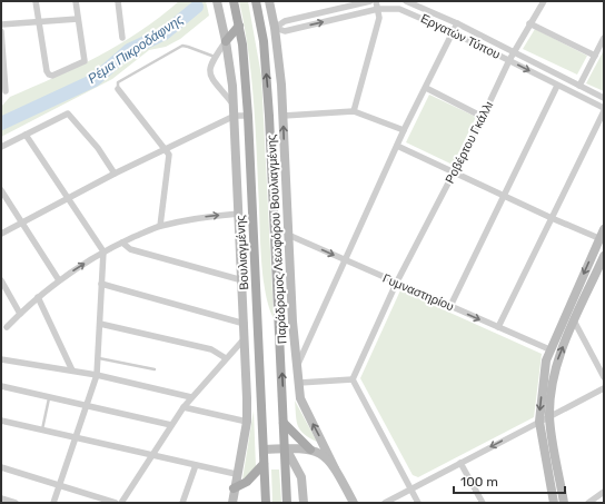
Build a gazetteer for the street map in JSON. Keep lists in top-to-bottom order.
{
  "streets": {
    "main road": ["Βουλιαγμένης"],
    "street": [
      "Εργατών Τύπου",
      "Ροβέρτου Γκάλλι",
      "Παράδρομος Λεωφόρου Βουλιαγμένης",
      "Γυμναστηρίου"
    ]
  },
  "crossings": [
    ["Εργατών Τύπου", "Ροβέρτου Γκάλλι"],
    ["Εργατών Τύπου", "Παράδρομος Λεωφόρου Βουλιαγμένης"],
    ["Ροβέρτου Γκάλλι", "Γυμναστηρίου"],
    ["Παράδρομος Λεωφόρου Βουλιαγμένης", "Γυμναστηρίου"]
  ],
  "one_way": ["Γυμναστηρίου"],
  "water": ["Ρέμα Πικροδάφνης"],
  "scale_bar": "100 m"
}
